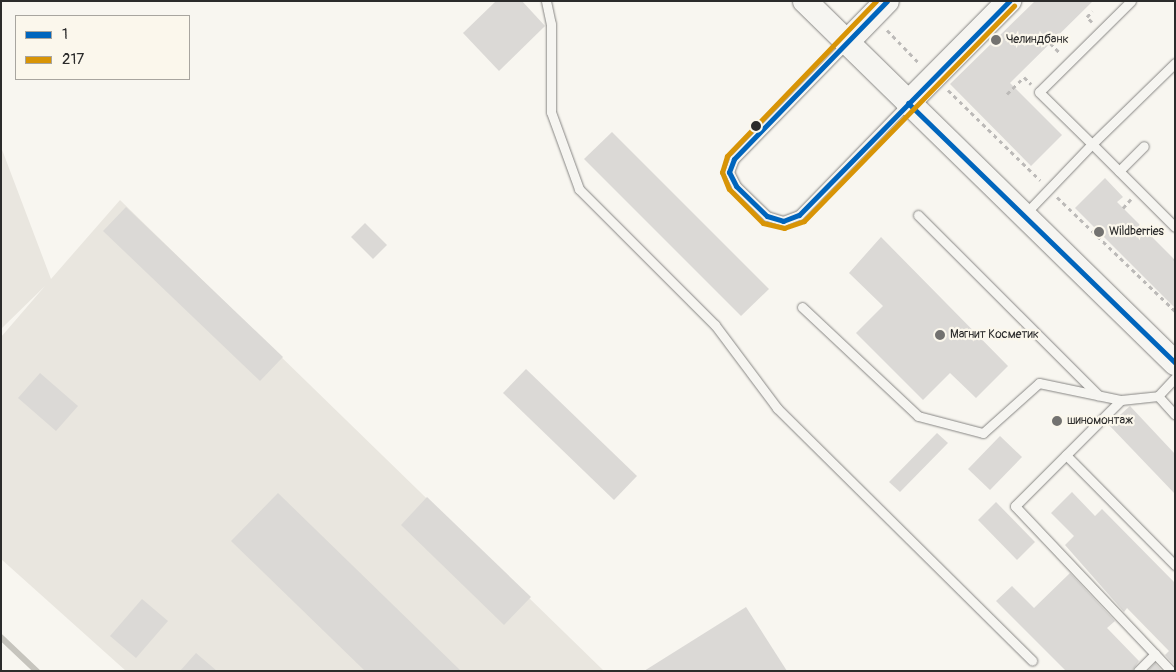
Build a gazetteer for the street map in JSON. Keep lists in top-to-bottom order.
{
  "places": [
    "Челиндбанк",
    "Wildberries",
    "Магнит Косметик",
    "шиномонтаж"
  ],
  "lines": ["transit line 1", "transit line 217"],
  "legend": ["1", "217"]
}
